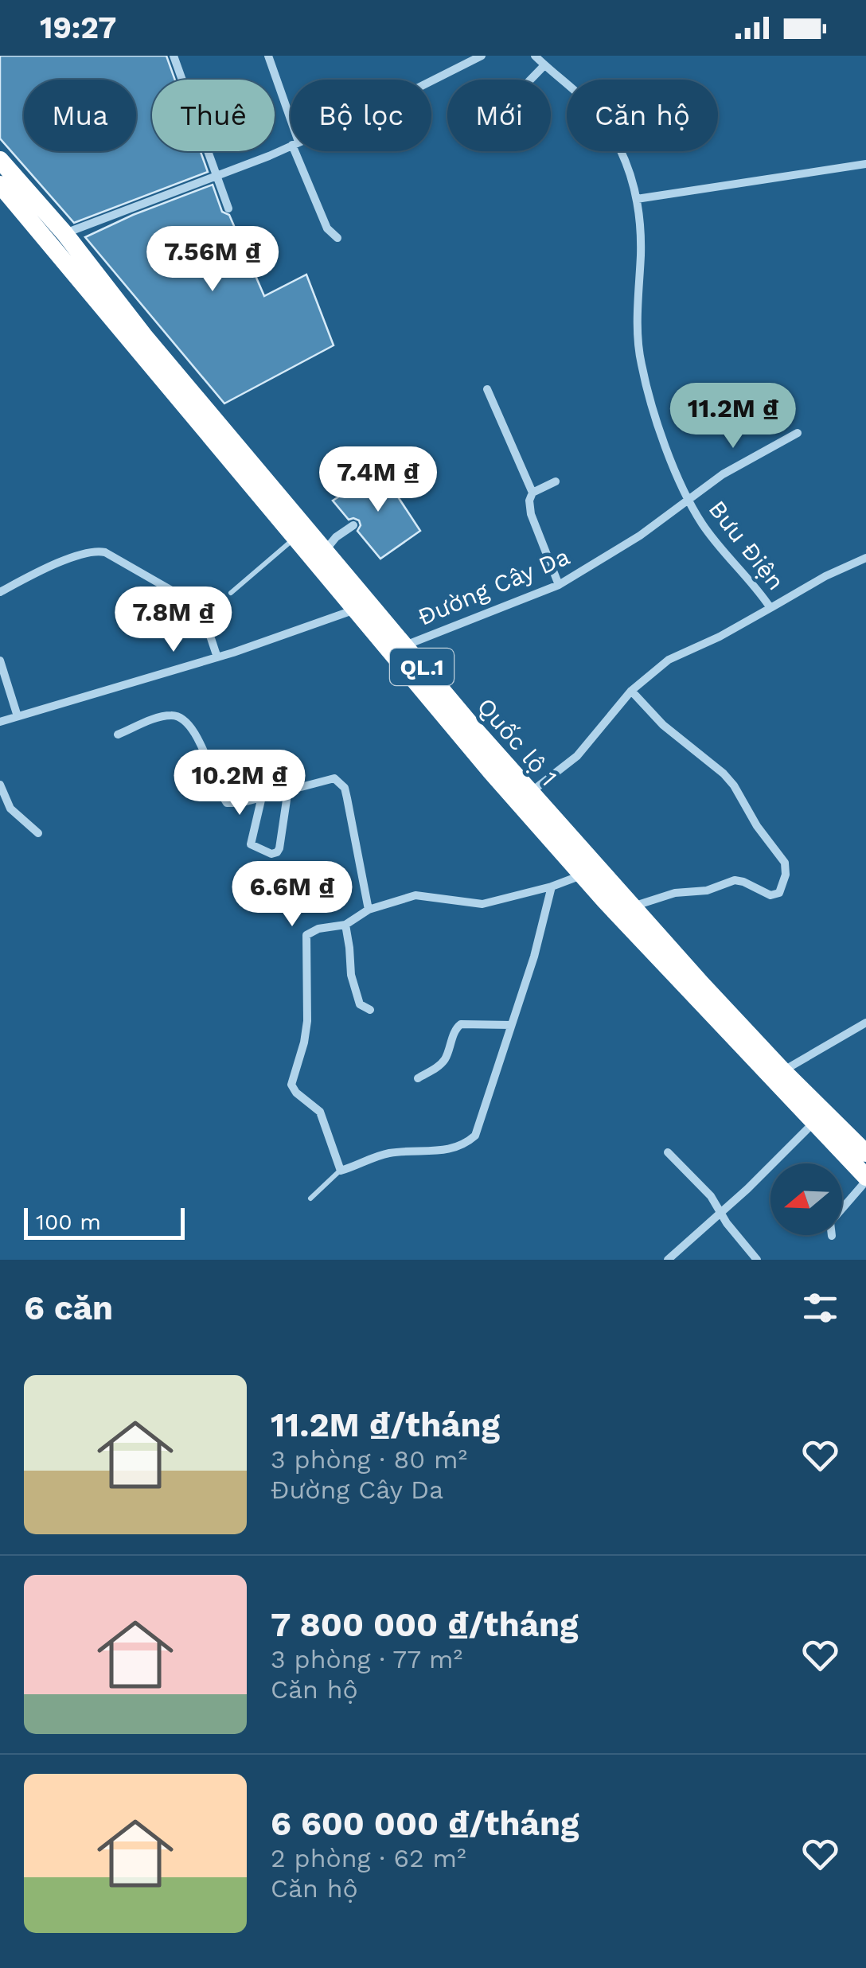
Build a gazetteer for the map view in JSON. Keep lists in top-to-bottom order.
{
  "streets": {
    "highway": ["QL.1", "Quốc lộ 1"],
    "street": ["Bưu Điện", "Đường Cây Da"]
  },
  "crossings": [
    ["Bưu Điện", "Đường Cây Da"],
    ["Bưu Điện", "Quốc lộ 1"],
    ["Đường Cây Da", "Quốc lộ 1"]
  ],
  "scale_bar": "100 m",
  "north": "left",
  "page": {
    "status": "19:27",
    "chip": [
      "Mua",
      "Thuê",
      "Bộ lọc",
      "Mới",
      "Căn hộ"
    ],
    "price": [
      "7.56M ₫",
      "11.2M ₫",
      "7.4M ₫",
      "7.8M ₫",
      "10.2M ₫",
      "6.6M ₫"
    ],
    "scale": "100 m",
    "heading": "6 căn",
    "list": [
      {
        "name": "11.2M ₫/tháng",
        "note": "3 phòng · 80 m² · Đường Cây Da"
      },
      {
        "name": "7 800 000 ₫/tháng",
        "note": "3 phòng · 77 m² · Căn hộ"
      },
      {
        "name": "6 600 000 ₫/tháng",
        "note": "2 phòng · 62 m² · Căn hộ"
      }
    ]
  }
}
